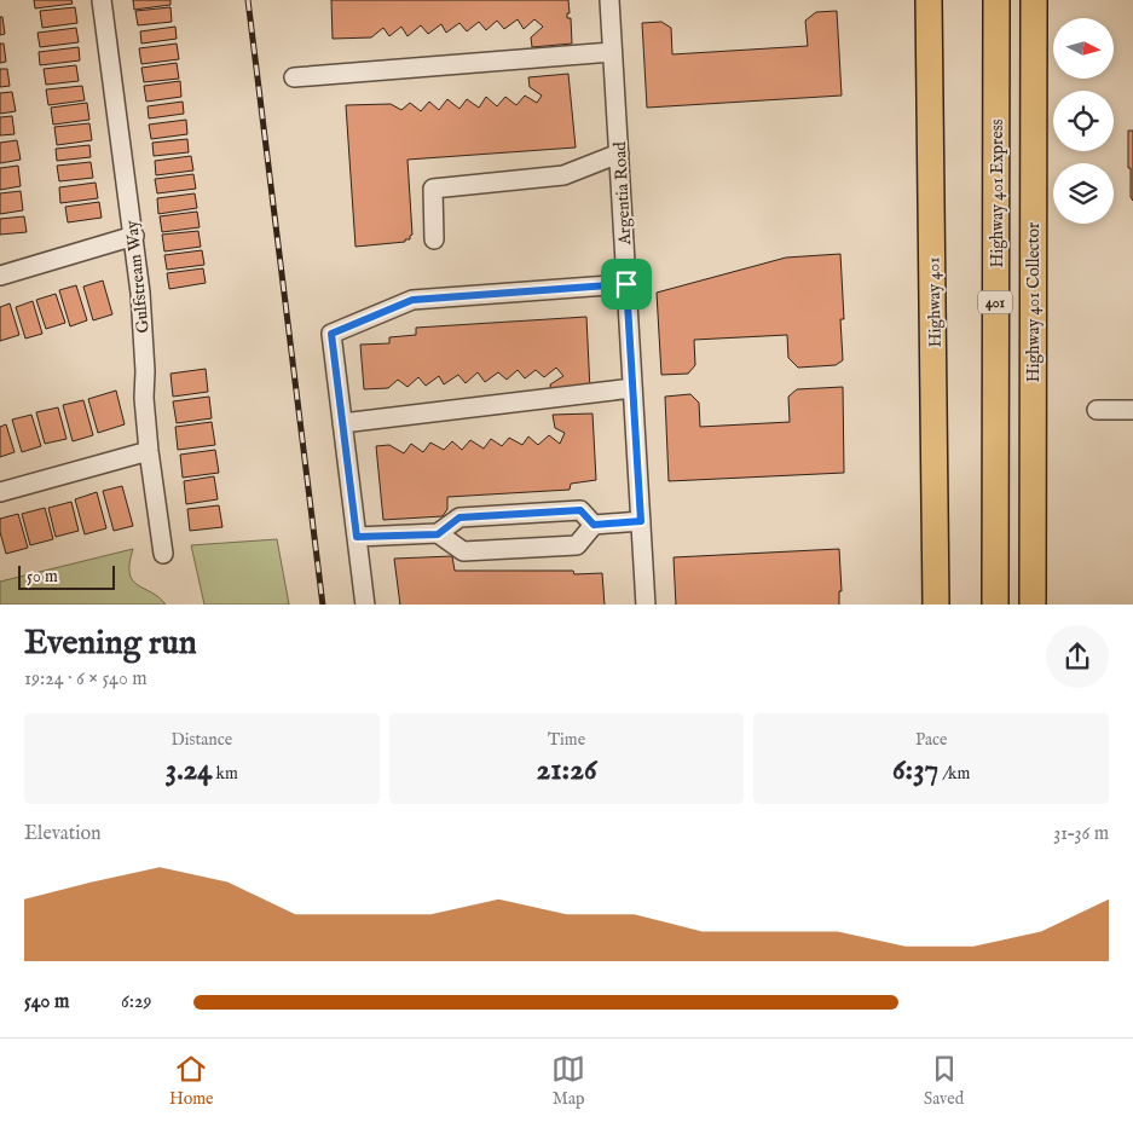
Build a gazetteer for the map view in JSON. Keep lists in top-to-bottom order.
{
  "streets": {
    "highway": [
      "Highway 401 Express",
      "Highway 401",
      "401",
      "Highway 401 Collector"
    ],
    "street": ["Argentia Road", "Gulfstream Way"]
  },
  "scale_bar": "50 m",
  "north": "right",
  "page": {
    "scale": "50 m",
    "heading": ["Evening run", "19:24 · 6 × 540 m"],
    "stats": [
      ["Distance", "3.24 km"],
      ["Time", "21:26"],
      ["Pace", "6:37 /km"]
    ],
    "chart": ["Elevation", "31–36 m"],
    "list": [
      {
        "name": "540 m",
        "note": "6:29"
      }
    ],
    "tabs": ["Home", "Map", "Saved"]
  }
}
